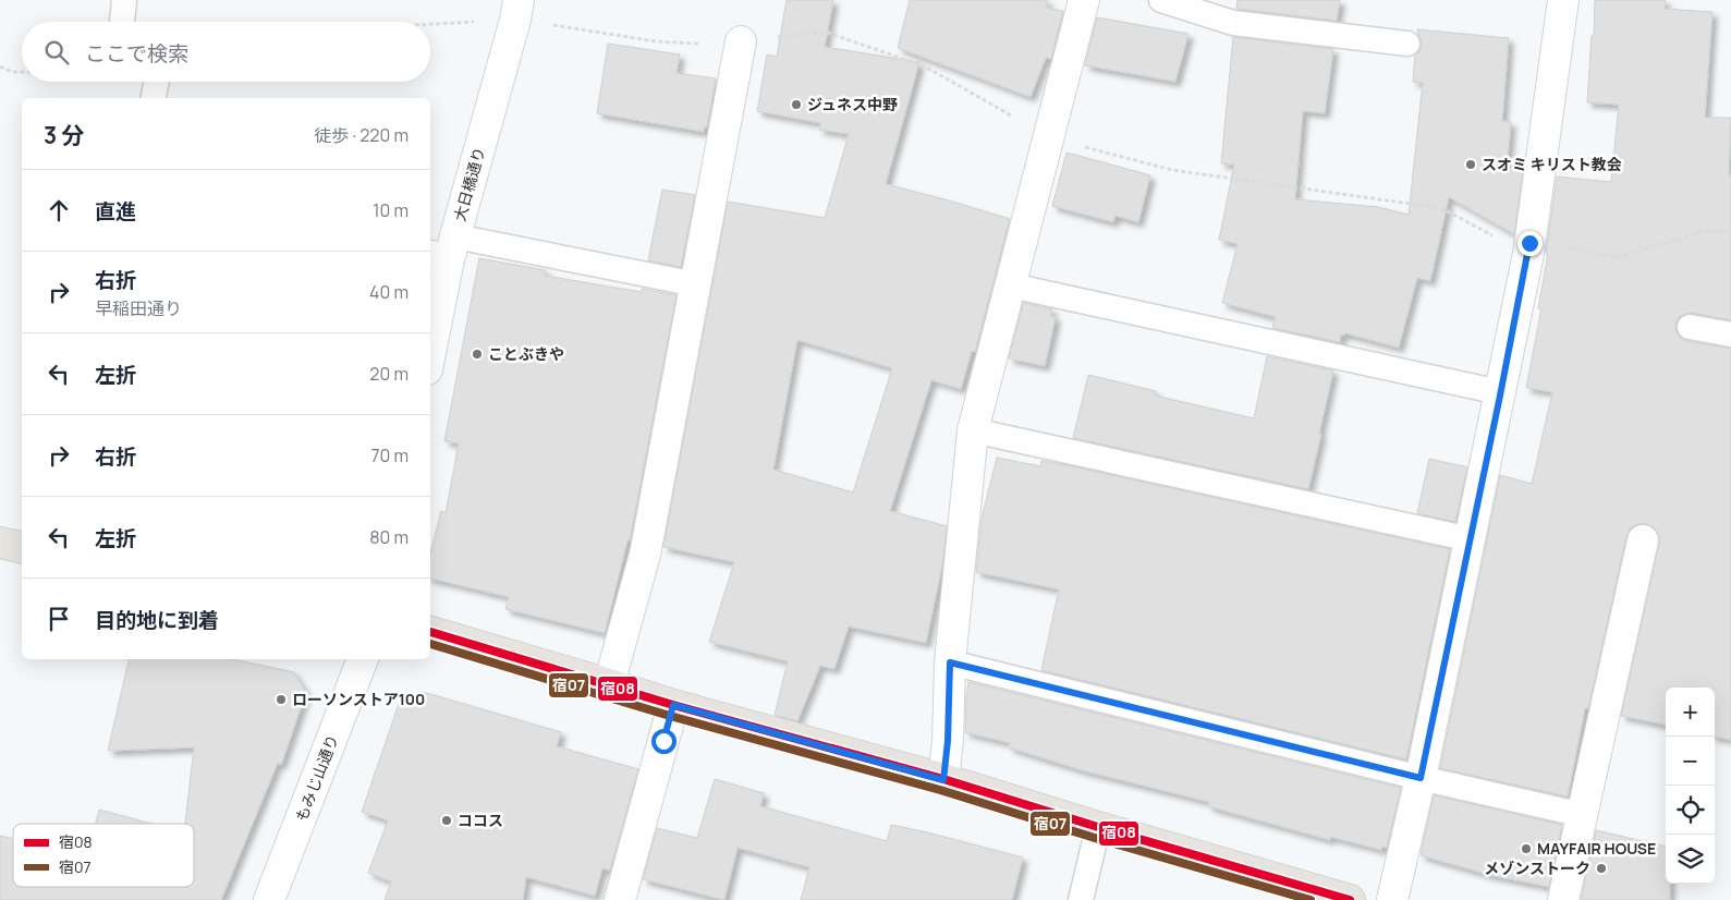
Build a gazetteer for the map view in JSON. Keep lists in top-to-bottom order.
{
  "streets": {
    "street": ["大日橋通り", "もみじ山通り"]
  },
  "places": [
    "ジュネス中野",
    "スオミ キリスト教会",
    "ことぶきや",
    "ローソンストア100",
    "ココス",
    "MAYFAIR HOUSE",
    "メゾンストーク"
  ],
  "lines": ["transit line 宿08", "transit line 宿07"],
  "legend": ["宿08", "宿07"],
  "page": {
    "search": "ここで検索",
    "heading": ["3 分", "徒歩 · 220 m"],
    "list": [
      ["直進", "10 m"],
      ["右折", "早稲田通り", "40 m"],
      ["左折", "20 m"],
      ["右折", "70 m"],
      ["左折", "80 m"],
      "目的地に到着"
    ],
    "map_buttons": ["+", "−"]
  }
}
